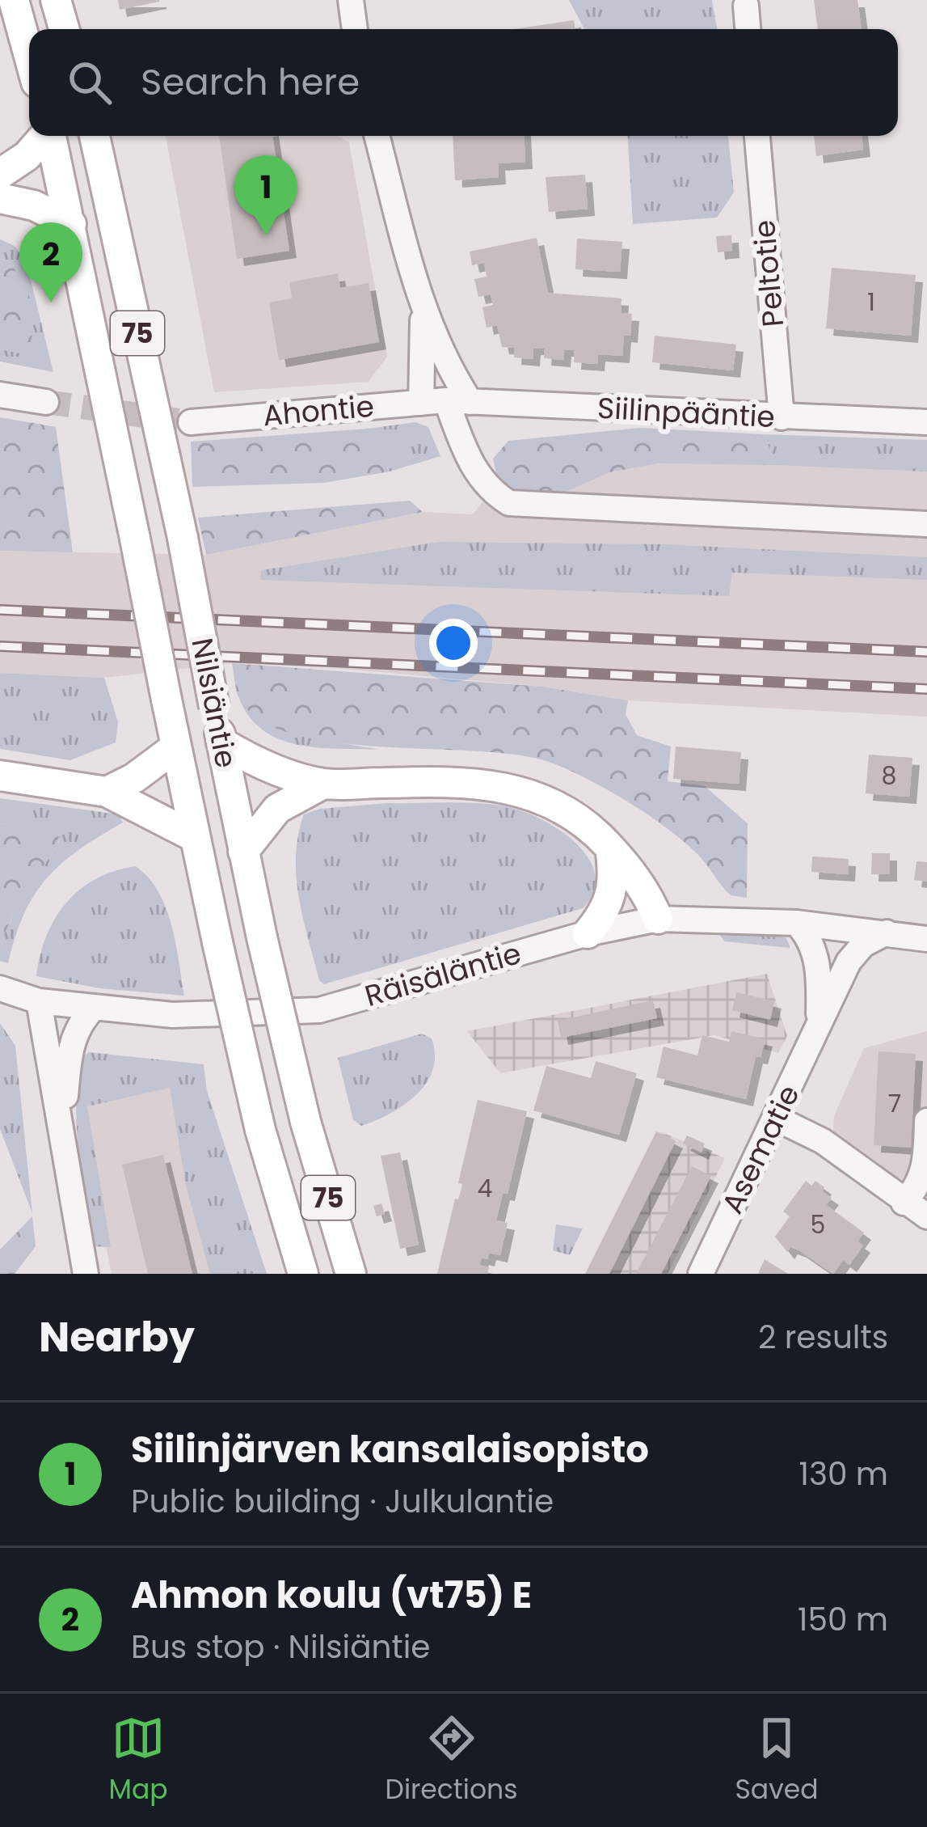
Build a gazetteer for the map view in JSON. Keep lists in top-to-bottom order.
{
  "streets": {
    "main road": ["75", "Nilsiäntie"],
    "street": [
      "Peltotie",
      "Ahontie",
      "Siilinpääntie",
      "Räisäläntie",
      "Asematie"
    ]
  },
  "crossings": [
    ["Peltotie", "Siilinpääntie"],
    ["Ahontie", "Siilinpääntie"],
    ["Räisäläntie", "Asematie"]
  ],
  "house_numbers": [
    "1",
    "8",
    "7",
    "4",
    "5"
  ],
  "page": {
    "search": "Search here",
    "pins": ["1", "2"],
    "heading": ["Nearby", "2 results"],
    "list": [
      {
        "mark": "1",
        "name": "Siilinjärven kansalaisopisto",
        "note": "Public building · Julkulantie",
        "value": "130 m"
      },
      {
        "mark": "2",
        "name": "Ahmon koulu (vt75) E",
        "note": "Bus stop · Nilsiäntie",
        "value": "150 m"
      }
    ],
    "nav": ["Map", "Directions", "Saved"]
  }
}
